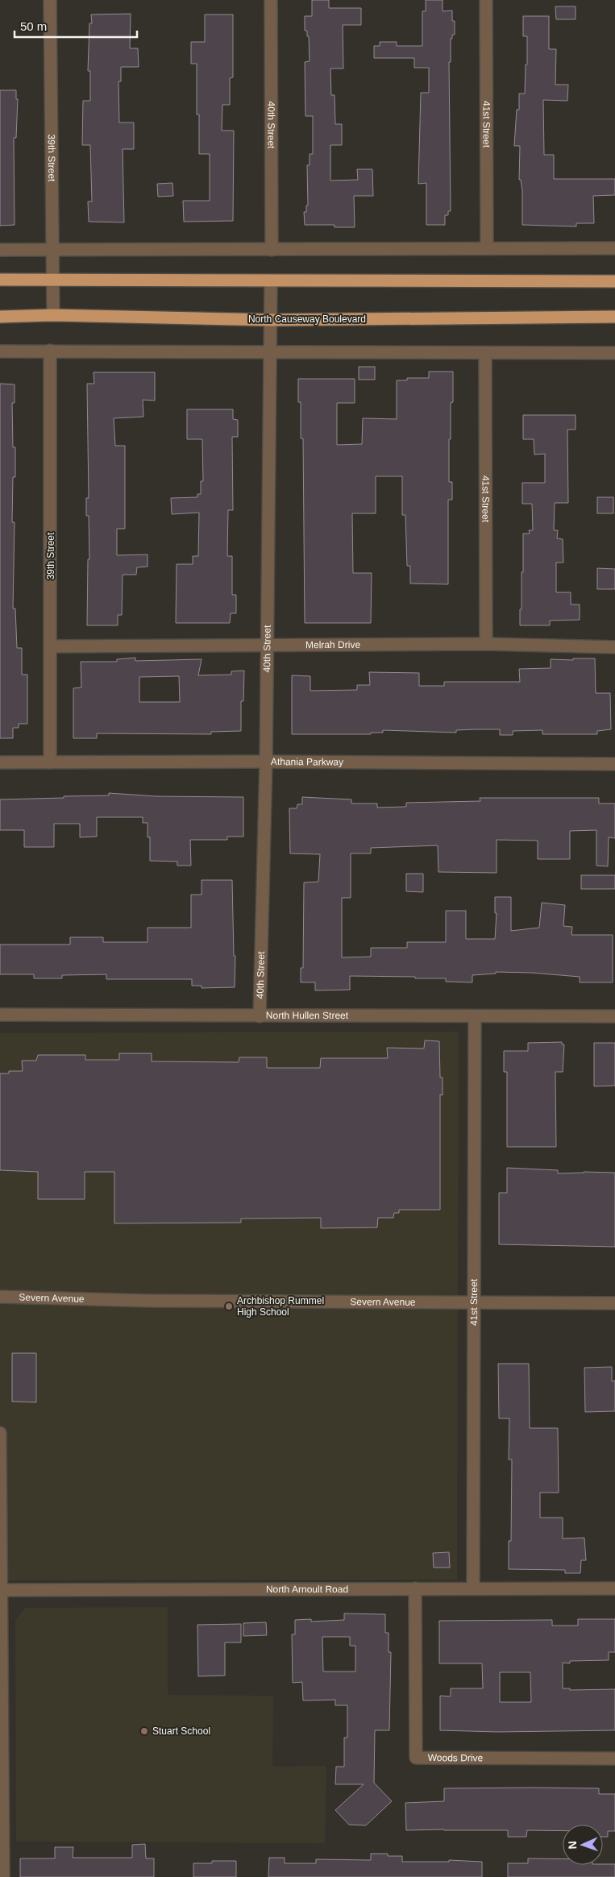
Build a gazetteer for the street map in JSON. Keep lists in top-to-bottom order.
{
  "streets": {
    "highway": ["North Causeway Boulevard"],
    "street": [
      "41st Street",
      "40th Street",
      "39th Street",
      "Melrah Drive",
      "Athania Parkway",
      "North Hullen Street",
      "Severn Avenue",
      "North Arnoult Road",
      "Woods Drive"
    ]
  },
  "crossings": [
    ["41st Street", "Melrah Drive"],
    ["41st Street", "North Hullen Street"],
    ["41st Street", "Severn Avenue"],
    ["41st Street", "North Arnoult Road"],
    ["40th Street", "North Causeway Boulevard"],
    ["40th Street", "Melrah Drive"],
    ["40th Street", "Athania Parkway"],
    ["40th Street", "North Hullen Street"],
    ["39th Street", "North Causeway Boulevard"],
    ["39th Street", "Melrah Drive"],
    ["39th Street", "Athania Parkway"],
    ["North Arnoult Road", "Woods Drive"]
  ],
  "places": ["Archbishop Rummel High School", "Stuart School"],
  "scale_bar": "50 m",
  "north": "left"
}
